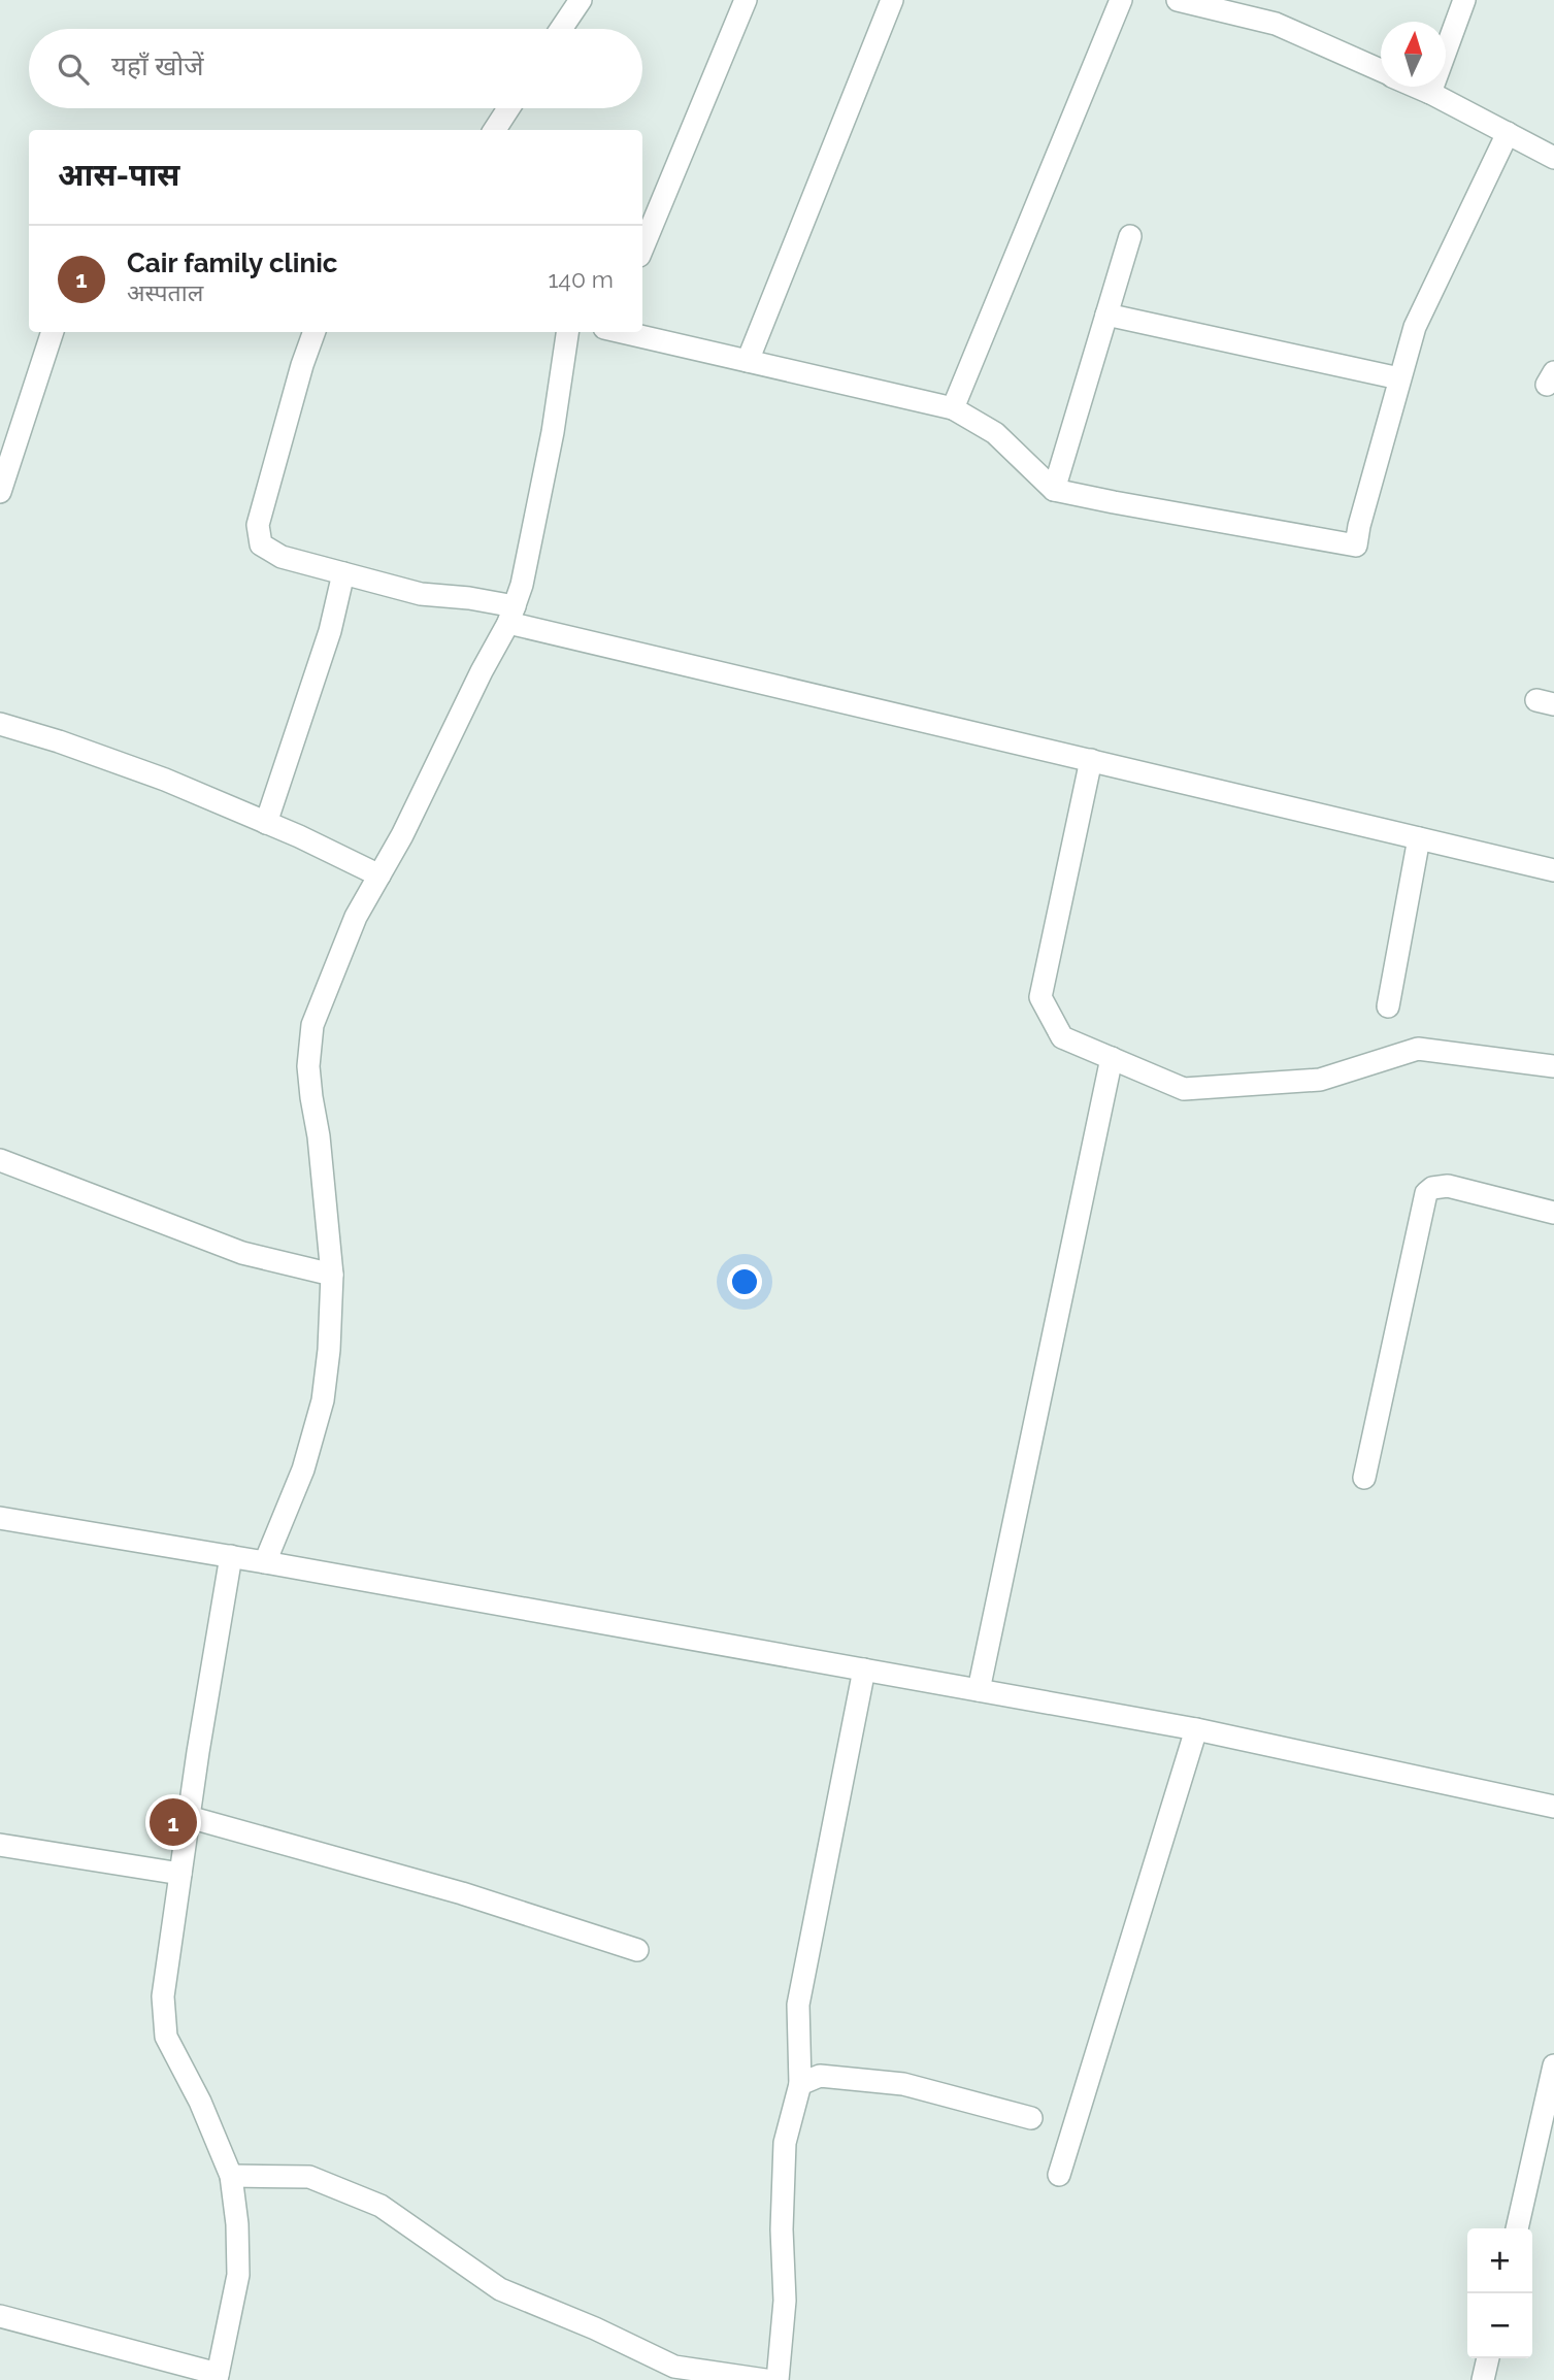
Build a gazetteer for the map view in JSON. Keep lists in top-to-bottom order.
{
  "north": "top",
  "page": {
    "search": "यहाँ खोजें",
    "heading": "आस-पास",
    "list": [
      {
        "mark": "1",
        "name": "Cair family clinic",
        "note": "अस्पताल",
        "value": "140 m"
      }
    ],
    "pins": "1",
    "map_buttons": ["+", "−"]
  }
}
